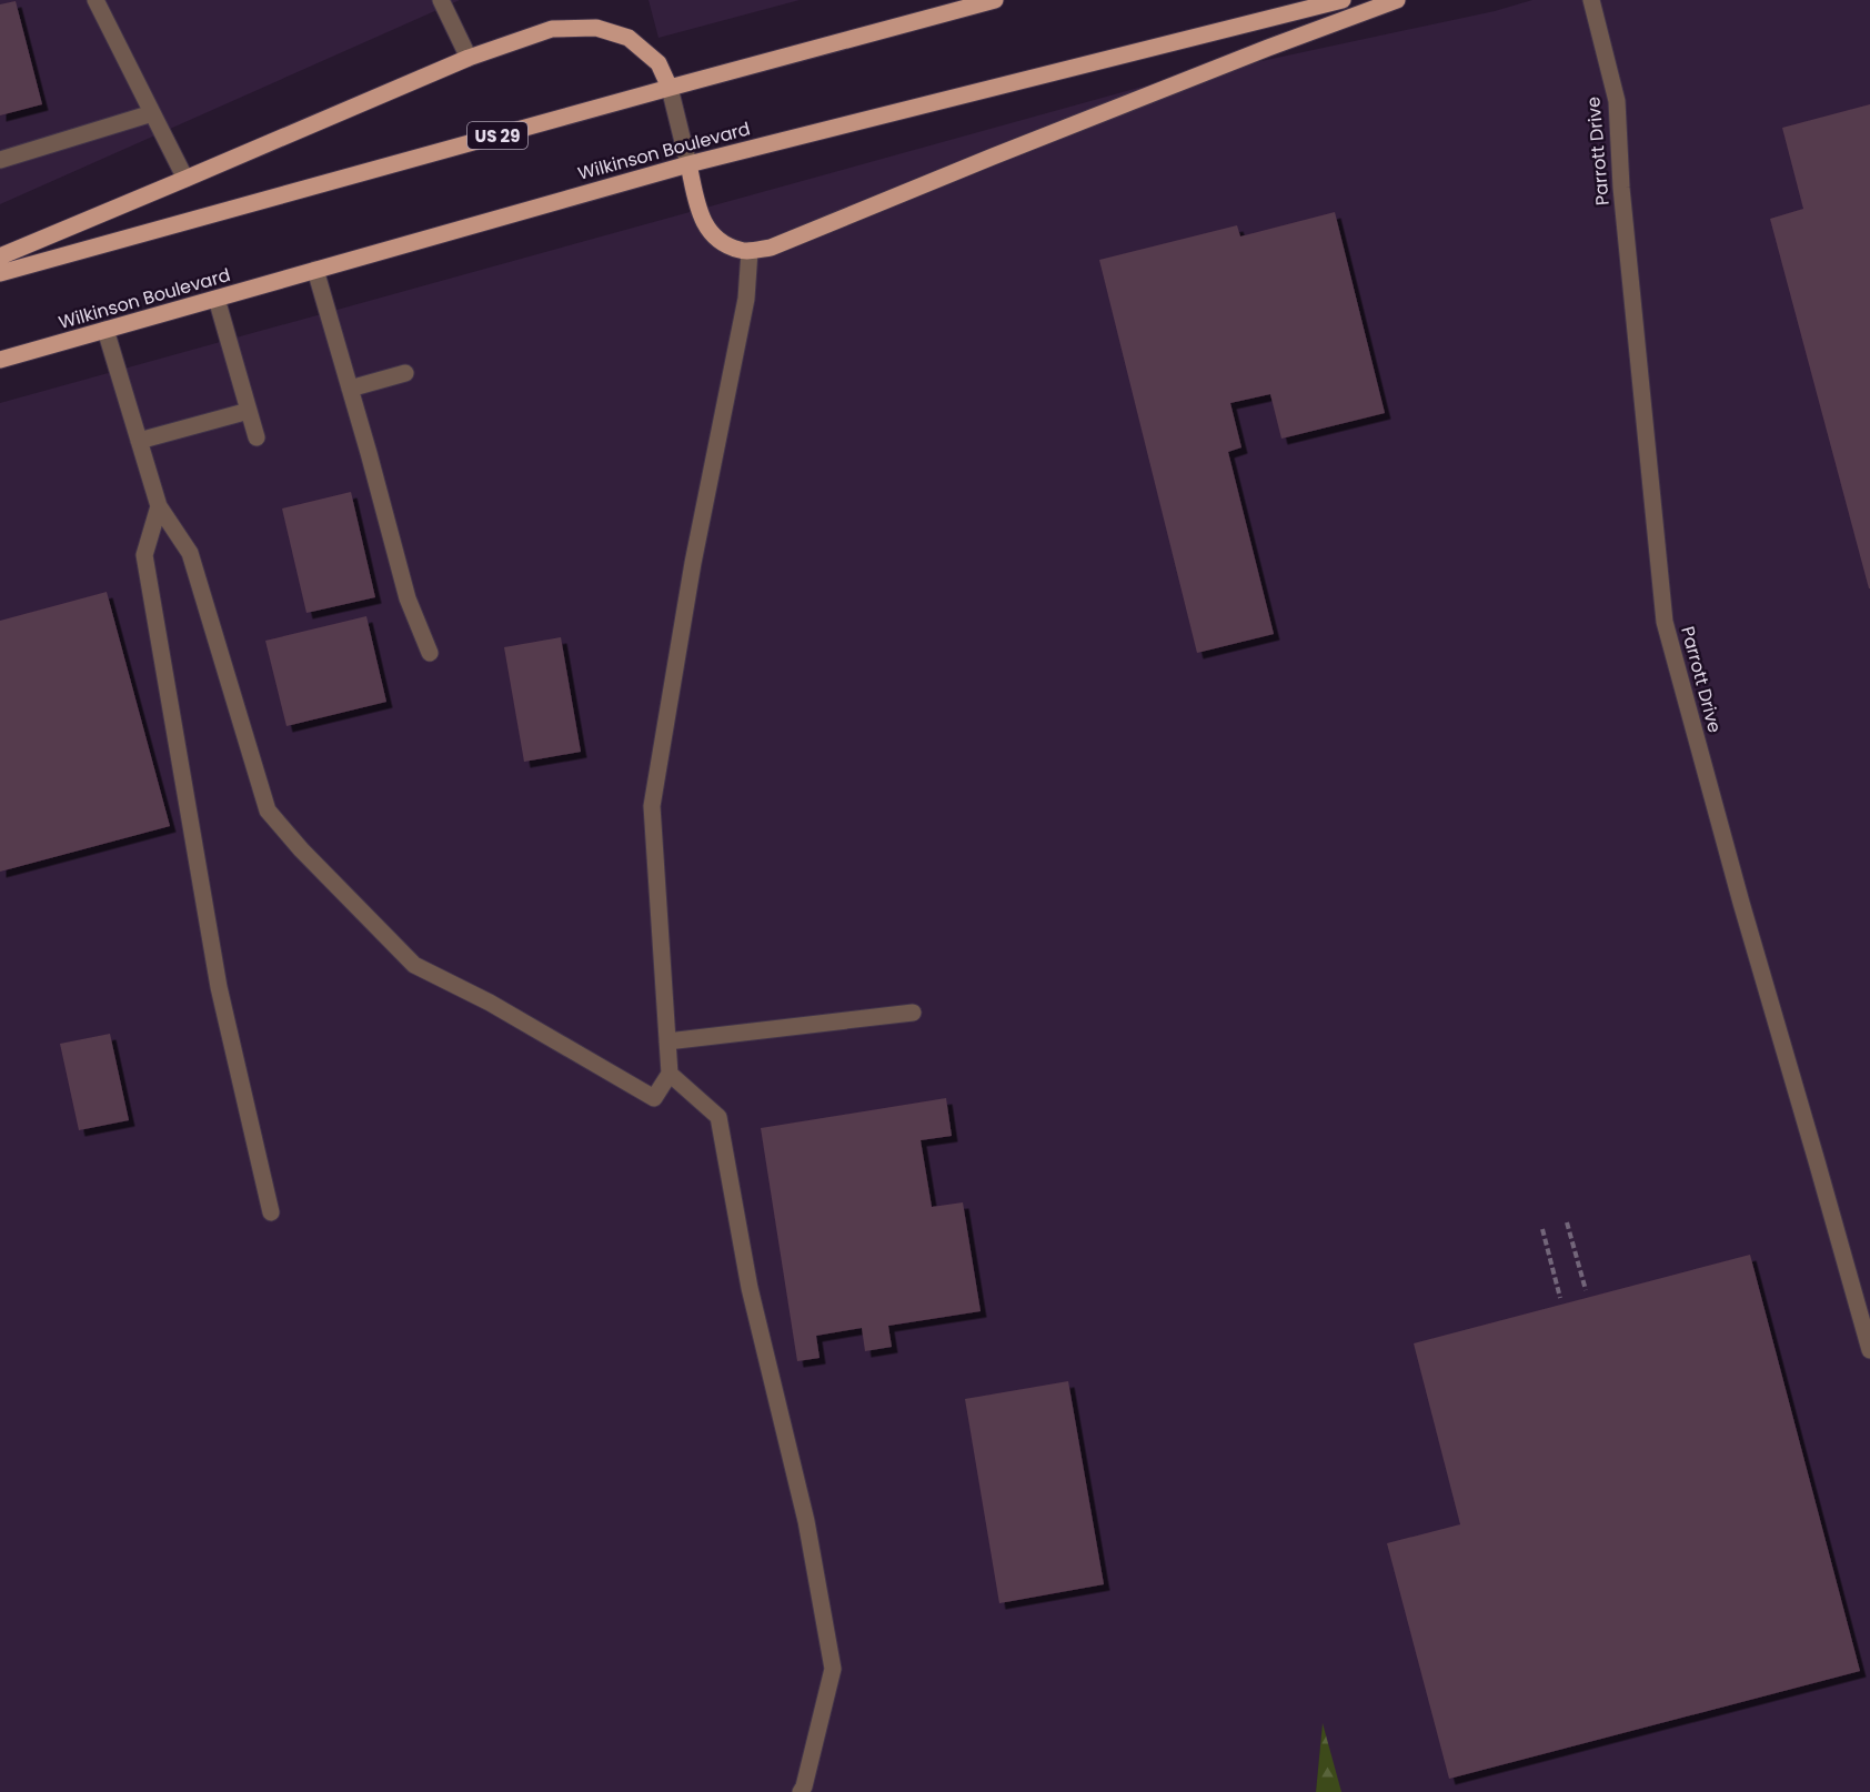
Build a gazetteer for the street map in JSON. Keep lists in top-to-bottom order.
{
  "streets": {
    "main road": ["US 29", "Wilkinson Boulevard"],
    "street": ["Parrott Drive"]
  }
}
